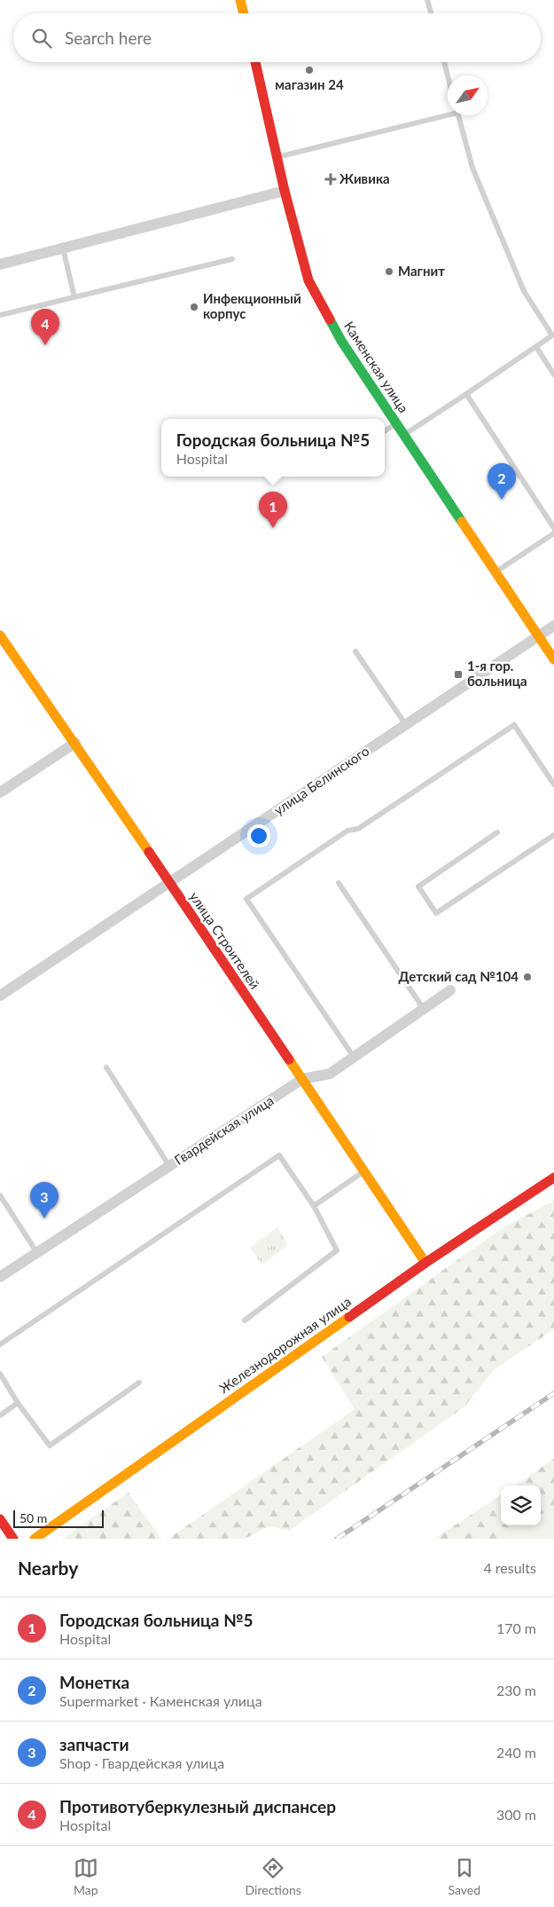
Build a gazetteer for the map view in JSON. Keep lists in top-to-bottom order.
{
  "streets": {
    "street": [
      "Каменская улица",
      "улица Белинского",
      "улица Строителей",
      "Гвардейская улица",
      "Железнодорожная улица"
    ]
  },
  "crossings": [
    ["Каменская улица", "улица Белинского"],
    ["улица Белинского", "улица Строителей"],
    ["улица Строителей", "Гвардейская улица"],
    ["улица Строителей", "Железнодорожная улица"]
  ],
  "places": {
    "other": [
      "магазин 24",
      "Магнит",
      "Инфекционный корпус",
      "Детский сад №104"
    ],
    "health": ["Живика"],
    "transit": ["1-я гор. больница"]
  },
  "scale_bar": "50 m",
  "north": "top right",
  "page": {
    "search": "Search here",
    "pins": [
      "4",
      "2",
      "1",
      "3"
    ],
    "popup": ["Городская больница №5", "Hospital"],
    "scale": "50 m",
    "heading": ["Nearby", "4 results"],
    "list": [
      {
        "mark": "1",
        "name": "Городская больница №5",
        "note": "Hospital",
        "value": "170 m"
      },
      {
        "mark": "2",
        "name": "Монетка",
        "note": "Supermarket · Каменская улица",
        "value": "230 m"
      },
      {
        "mark": "3",
        "name": "запчасти",
        "note": "Shop · Гвардейская улица",
        "value": "240 m"
      },
      {
        "mark": "4",
        "name": "Противотуберкулезный диспансер",
        "note": "Hospital",
        "value": "300 m"
      }
    ],
    "nav": ["Map", "Directions", "Saved"]
  }
}
